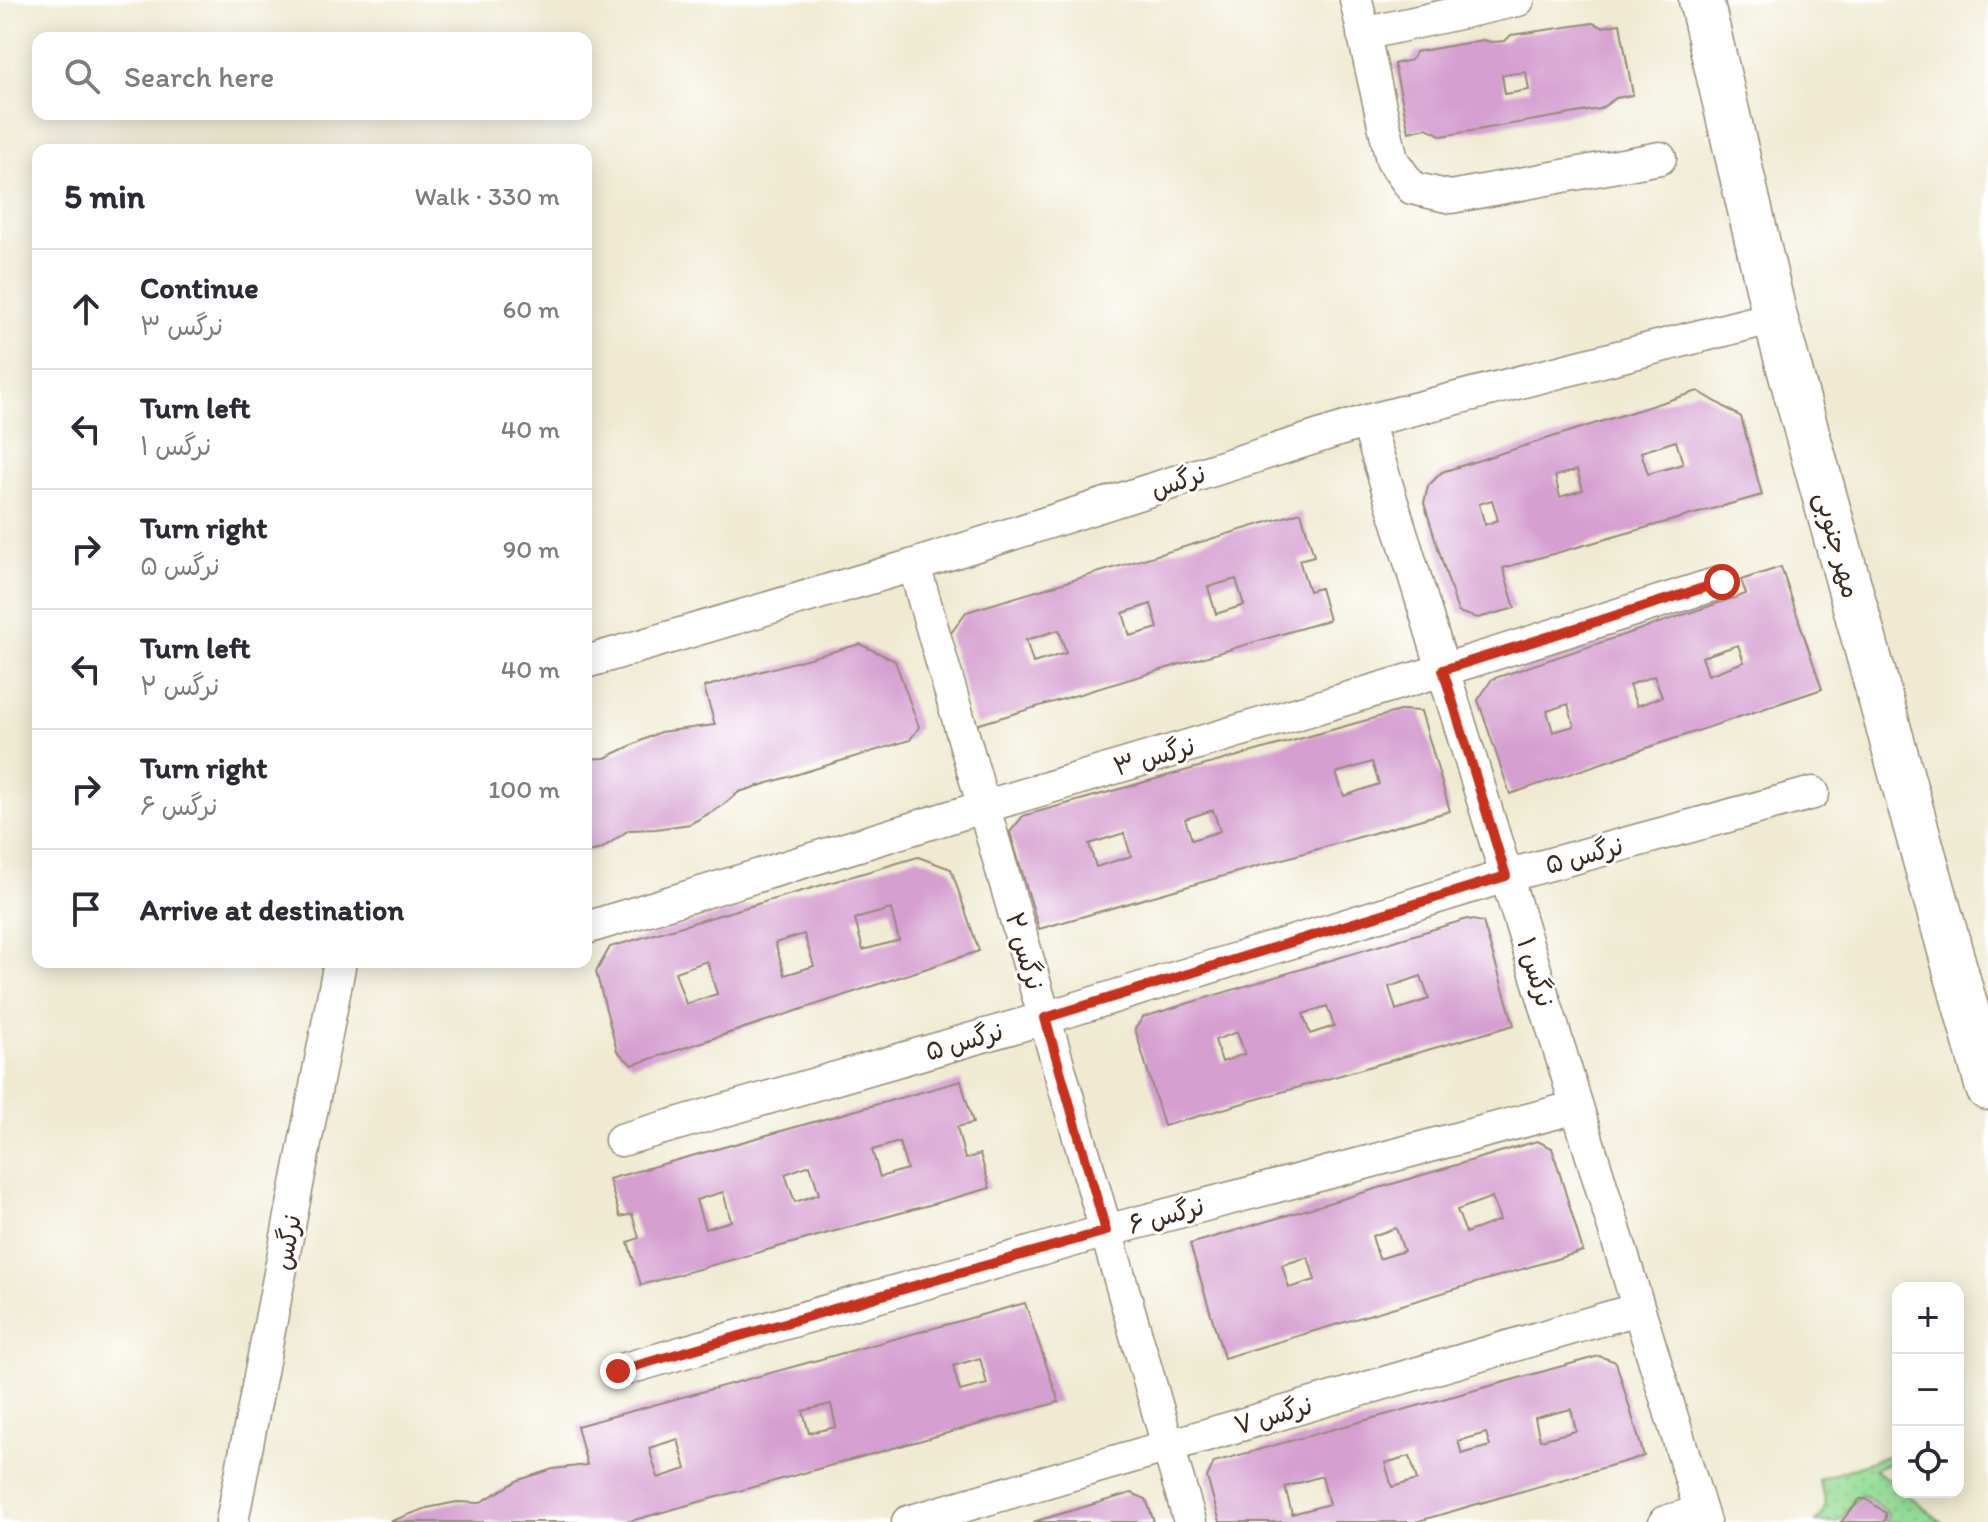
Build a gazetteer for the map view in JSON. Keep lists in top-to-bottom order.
{
  "streets": {
    "street": [
      "نرگس",
      "مهر جنوبی",
      "نرگس ۳",
      "نرگس ۵",
      "نرگس ۲",
      "نرگس ۱",
      "نرگس ۶",
      "نرگس ۷"
    ]
  },
  "crossings": [
    ["نرگس", "مهر جنوبی"],
    ["نرگس", "نرگس ۲"],
    ["نرگس", "نرگس ۱"],
    ["نرگس ۳", "نرگس ۲"],
    ["نرگس ۳", "نرگس ۱"],
    ["نرگس ۵", "نرگس ۲"],
    ["نرگس ۵", "نرگس ۱"],
    ["نرگس ۲", "نرگس ۶"],
    ["نرگس ۲", "نرگس ۷"],
    ["نرگس ۱", "نرگس ۶"],
    ["نرگس ۱", "نرگس ۷"]
  ],
  "page": {
    "search": "Search here",
    "heading": ["5 min", "Walk · 330 m"],
    "list": [
      ["Continue", "نرگس ۳", "60 m"],
      ["Turn left", "نرگس ۱", "40 m"],
      ["Turn right", "نرگس ۵", "90 m"],
      ["Turn left", "نرگس ۲", "40 m"],
      ["Turn right", "نرگس ۶", "100 m"],
      "Arrive at destination"
    ],
    "map_buttons": ["+", "−"]
  }
}
